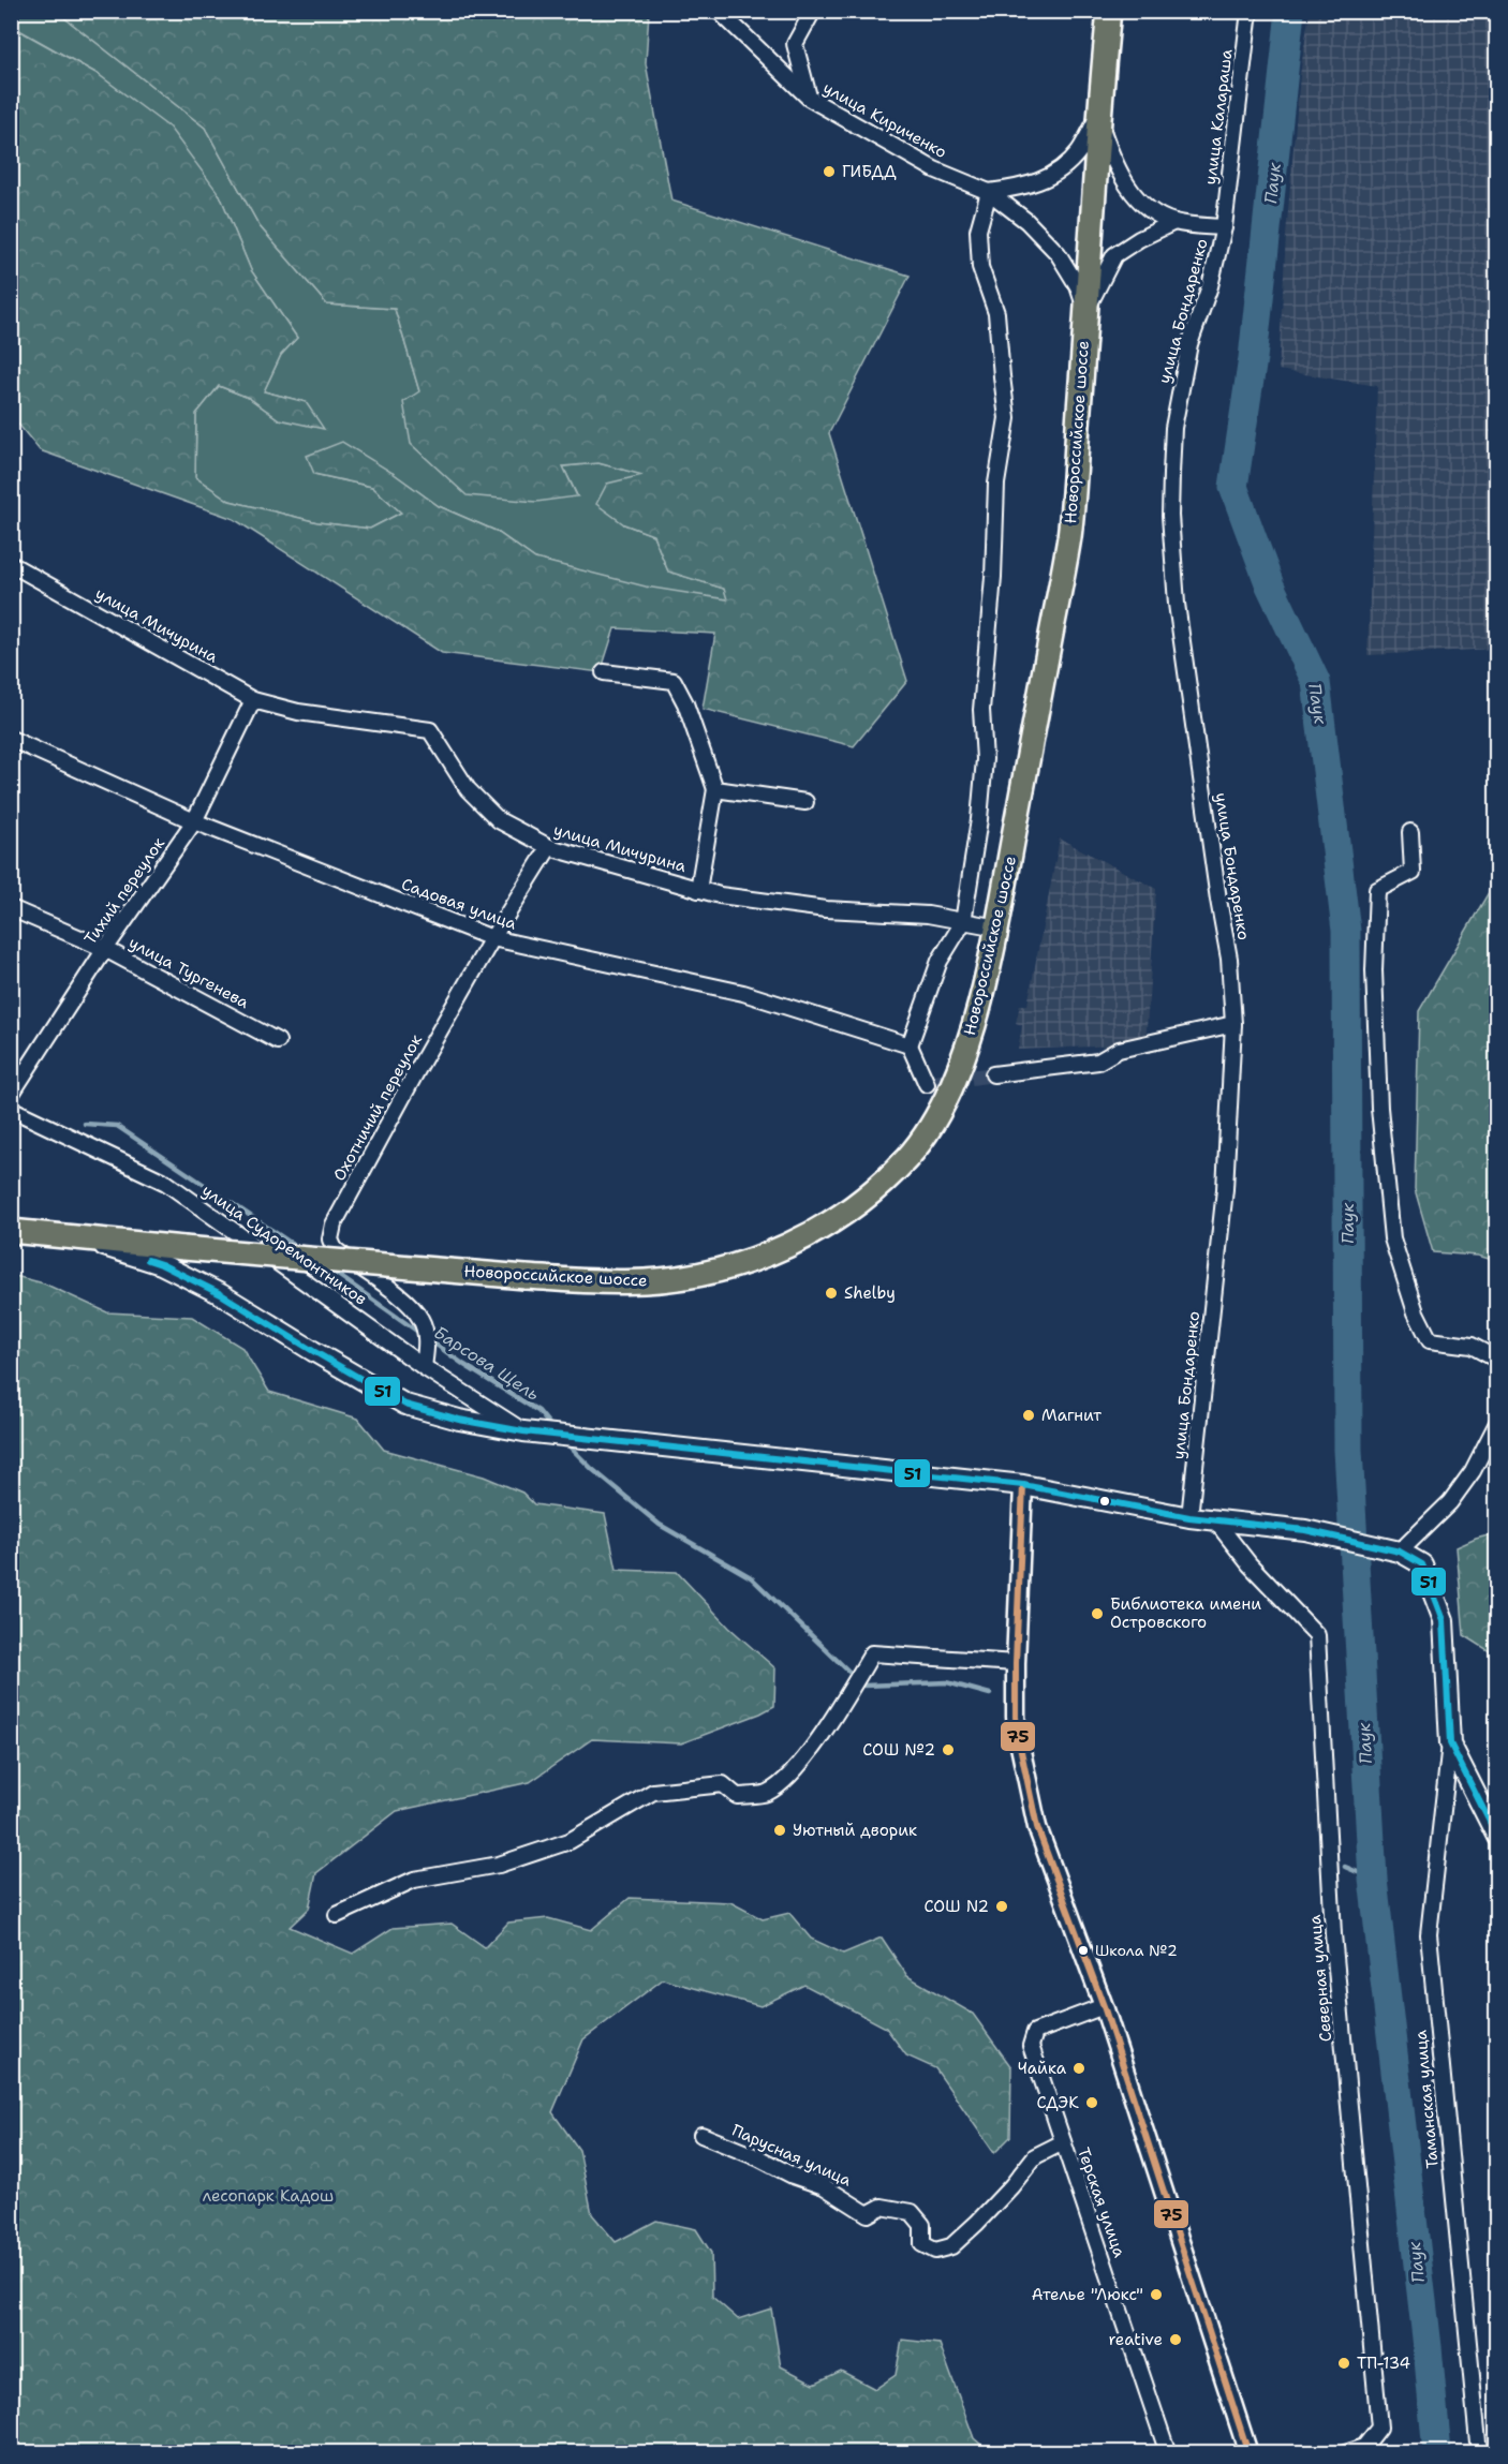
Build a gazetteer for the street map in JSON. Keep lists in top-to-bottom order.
{
  "streets": {
    "highway": ["Новороссийское шоссе"],
    "street": [
      "улица Калараша",
      "улица Кириченко",
      "улица Бондаренко",
      "улица Мичурина",
      "Тихий переулок",
      "Садовая улица",
      "улица Тургенева",
      "Охотничий переулок",
      "улица Судоремонтников",
      "Северная улица",
      "Таманская улица",
      "Парусная улица",
      "Терская улица"
    ]
  },
  "crossings": [
    ["улица Калараша", "улица Бондаренко"],
    ["улица Бондаренко", "Новороссийское шоссе"],
    ["Новороссийское шоссе", "улица Мичурина"],
    ["Новороссийское шоссе", "улица Судоремонтников"],
    ["Новороссийское шоссе", "Северная улица"],
    ["улица Мичурина", "Тихий переулок"],
    ["улица Мичурина", "Охотничий переулок"],
    ["Тихий переулок", "Садовая улица"],
    ["Тихий переулок", "улица Тургенева"],
    ["Садовая улица", "Охотничий переулок"],
    ["Охотничий переулок", "улица Судоремонтников"],
    ["Парусная улица", "Терская улица"]
  ],
  "water": ["Паук", "Барсова Щель"],
  "parks": ["лесопарк Кадош"],
  "places": [
    "ГИБДД",
    "Shelby",
    "Магнит",
    "Библиотека имени Островского",
    "СОШ №2",
    "Уютный дворик",
    "СОШ N2",
    "Школа №2",
    "Чайка",
    "СДЭК",
    "Ателье \"Люкс\"",
    "reative",
    "ТП-134"
  ],
  "lines": ["transit line 51", "transit line 75"]
}
